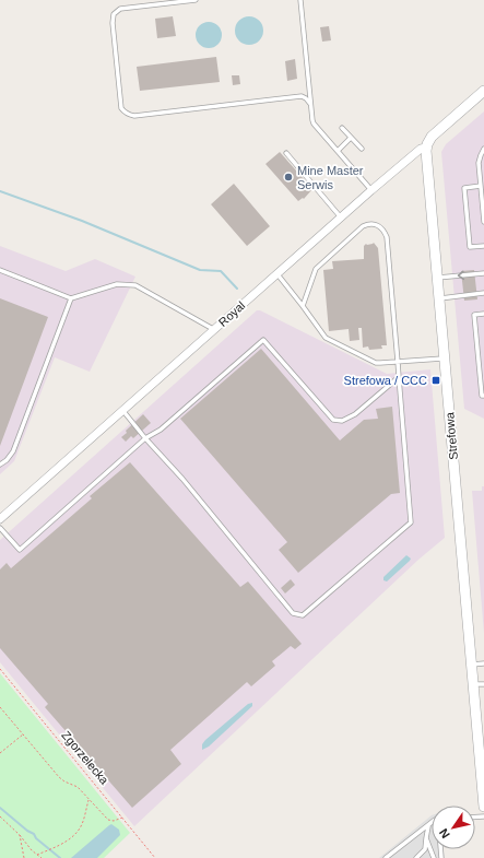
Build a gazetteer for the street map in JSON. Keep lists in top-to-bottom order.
{
  "streets": {
    "street": ["Royal", "Strefowa"],
    "path": ["Zgorzelecka"]
  },
  "crossings": [
    ["Royal", "Strefowa"]
  ],
  "places": {
    "other": ["Mine Master Serwis"],
    "transit": ["Strefowa / CCC"]
  },
  "north": "bottom left"
}
